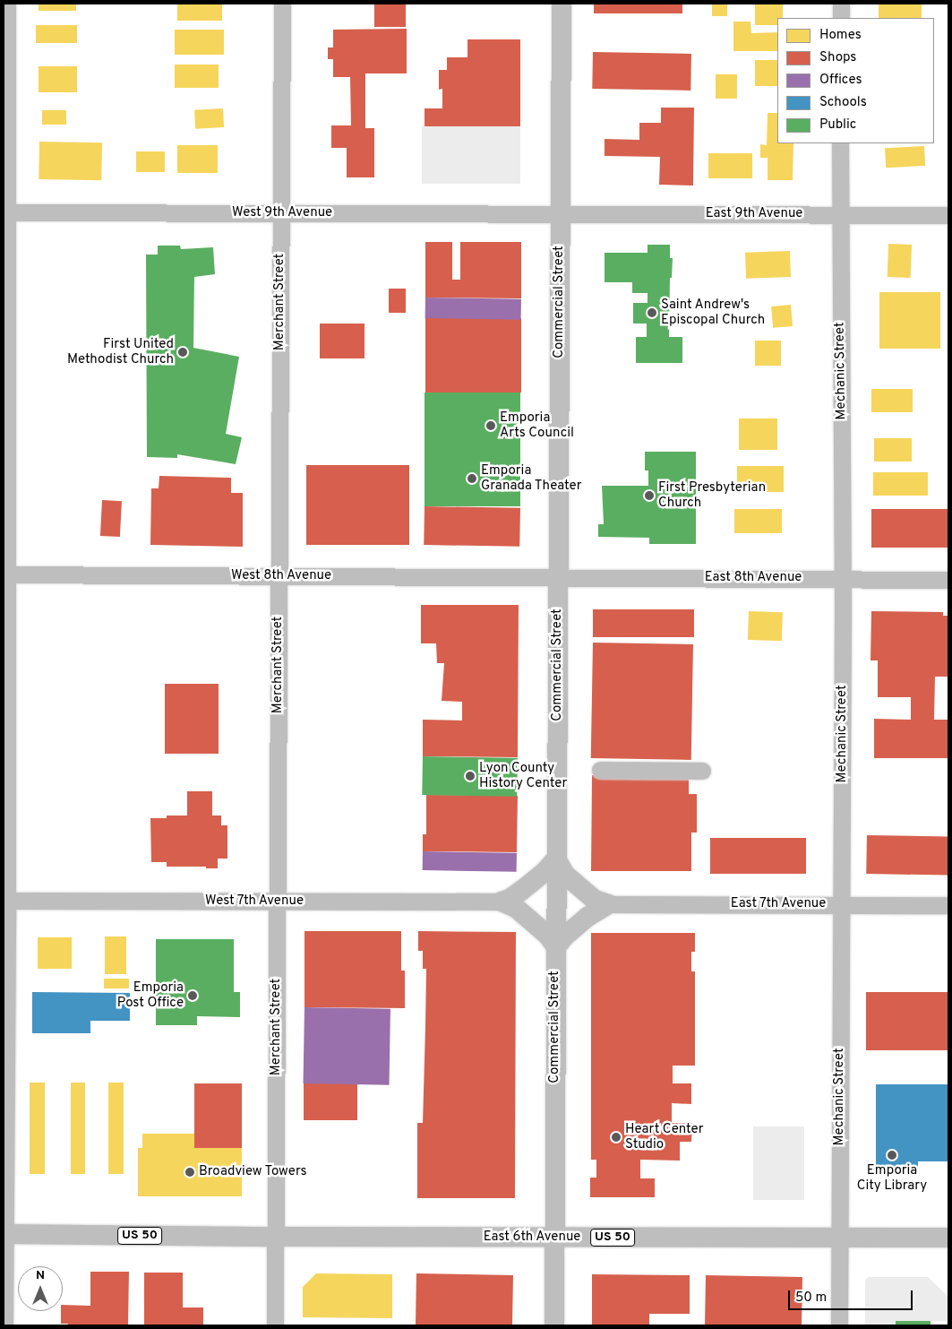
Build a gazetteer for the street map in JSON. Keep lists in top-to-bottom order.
{
  "streets": {
    "main road": ["Commercial Street", "US 50", "East 6th Avenue"],
    "street": [
      "West 9th Avenue",
      "East 9th Avenue",
      "Merchant Street",
      "Mechanic Street",
      "West 8th Avenue",
      "East 8th Avenue",
      "West 7th Avenue",
      "East 7th Avenue"
    ]
  },
  "crossings": [
    ["West 9th Avenue", "East 9th Avenue"],
    ["West 9th Avenue", "Merchant Street"],
    ["West 9th Avenue", "Commercial Street"],
    ["East 9th Avenue", "Commercial Street"],
    ["East 9th Avenue", "Mechanic Street"],
    ["Merchant Street", "West 8th Avenue"],
    ["Merchant Street", "West 7th Avenue"],
    ["Merchant Street", "US 50"],
    ["Merchant Street", "East 6th Avenue"],
    ["Commercial Street", "West 8th Avenue"],
    ["Commercial Street", "East 8th Avenue"],
    ["Commercial Street", "East 6th Avenue"],
    ["Mechanic Street", "East 8th Avenue"],
    ["Mechanic Street", "East 7th Avenue"],
    ["Mechanic Street", "East 6th Avenue"],
    ["West 8th Avenue", "East 8th Avenue"],
    ["US 50", "East 6th Avenue"]
  ],
  "places": [
    "Saint Andrew's Episcopal Church",
    "First United Methodist Church",
    "Emporia Arts Council",
    "Emporia Granada Theater",
    "First Presbyterian Church",
    "Lyon County History Center",
    "Emporia Post Office",
    "Heart Center Studio",
    "Emporia City Library",
    "Broadview Towers"
  ],
  "legend": [
    "Homes",
    "Shops",
    "Offices",
    "Schools",
    "Public"
  ],
  "scale_bar": "50 m",
  "north": "top"
}
